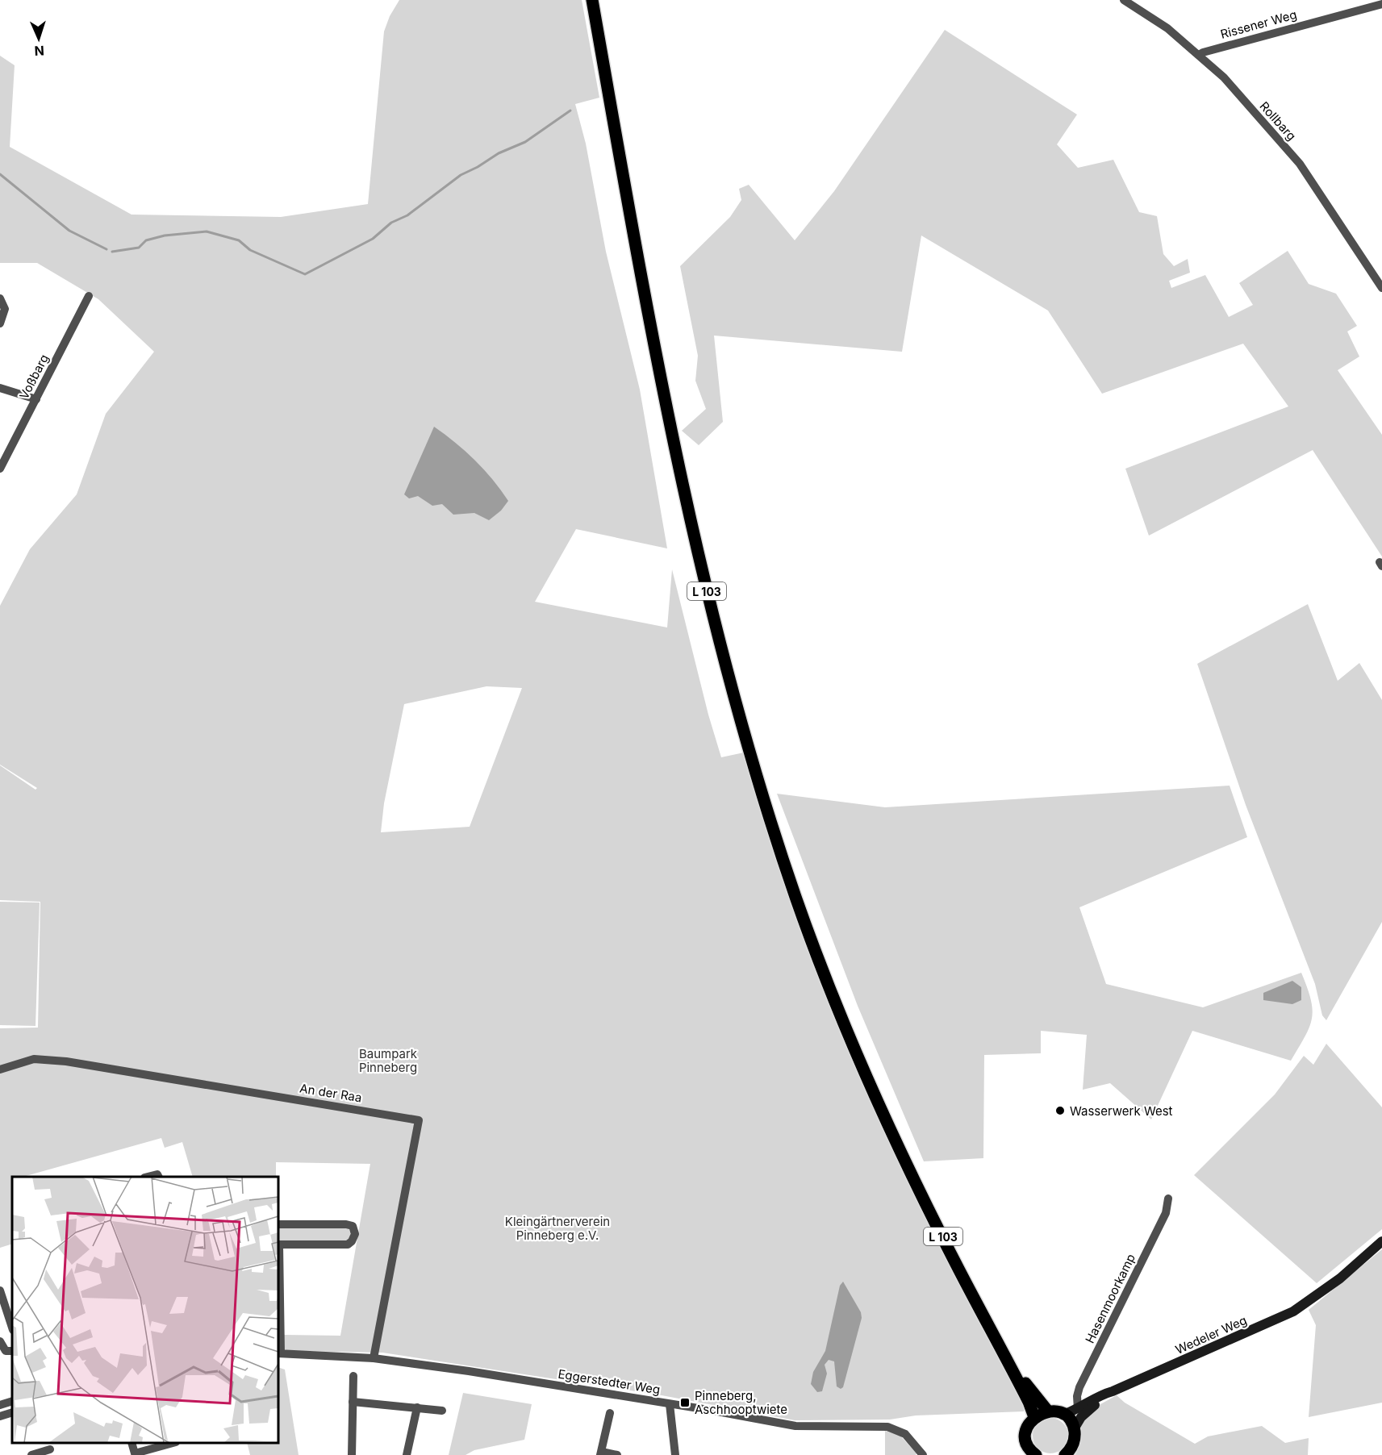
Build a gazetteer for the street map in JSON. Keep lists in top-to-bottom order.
{
  "streets": {
    "main road": ["L 103", "Wedeler Weg"],
    "street": [
      "Rissener Weg",
      "Rollbarg",
      "Voßbarg",
      "An der Raa",
      "Hasenmoorkamp",
      "Eggerstedter Weg"
    ]
  },
  "crossings": [
    ["Rissener Weg", "Rollbarg"],
    ["An der Raa", "Eggerstedter Weg"],
    ["Hasenmoorkamp", "Wedeler Weg"]
  ],
  "parks": ["Baumpark Pinneberg", "Kleingärtnerverein Pinneberg e.V."],
  "places": {
    "other": ["Wasserwerk West"],
    "transit": ["Pinneberg, Aschhooptwiete"]
  },
  "north": "bottom"
}
